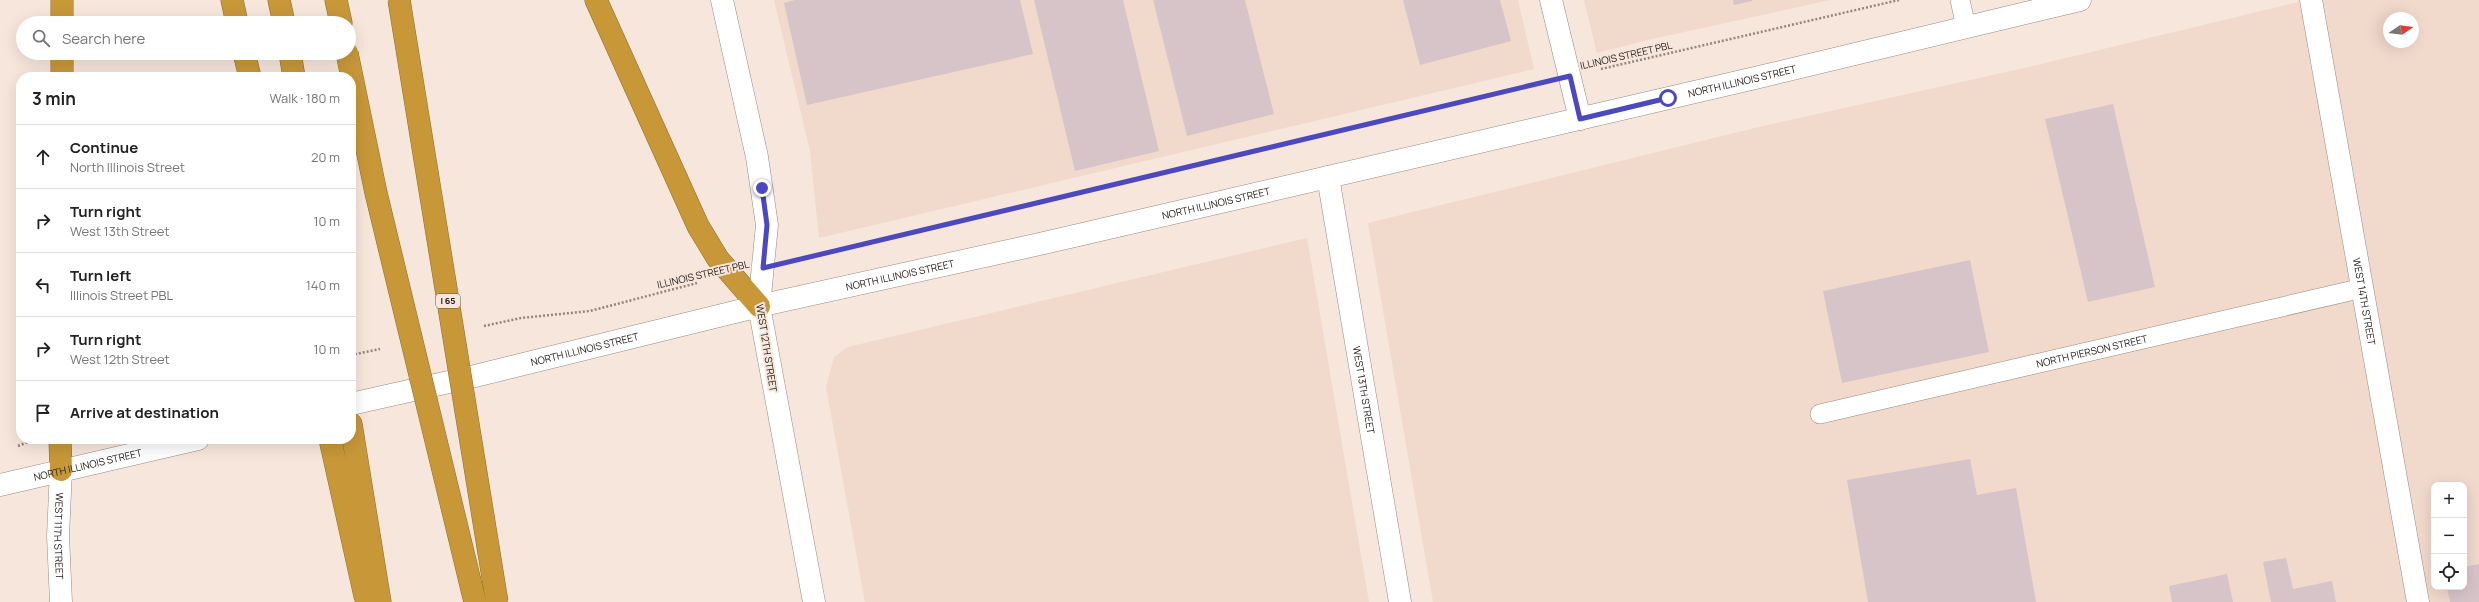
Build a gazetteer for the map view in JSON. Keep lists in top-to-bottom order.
{
  "streets": {
    "highway": ["I 65"],
    "main road": [
      "NORTH ILLINOIS STREET",
      "WEST 14TH STREET",
      "WEST 12TH STREET",
      "WEST 13TH STREET",
      "WEST 11TH STREET"
    ],
    "lane": ["NORTH PIERSON STREET"],
    "path": ["ILLINOIS STREET PBL"]
  },
  "crossings": [
    ["ILLINOIS STREET PBL", "WEST 12TH STREET"],
    ["NORTH ILLINOIS STREET", "WEST 12TH STREET"],
    ["NORTH ILLINOIS STREET", "WEST 13TH STREET"],
    ["NORTH ILLINOIS STREET", "WEST 11TH STREET"],
    ["WEST 14TH STREET", "NORTH PIERSON STREET"]
  ],
  "north": "right",
  "page": {
    "search": "Search here",
    "heading": ["3 min", "Walk · 180 m"],
    "list": [
      ["Continue", "North Illinois Street", "20 m"],
      ["Turn right", "West 13th Street", "10 m"],
      ["Turn left", "Illinois Street PBL", "140 m"],
      ["Turn right", "West 12th Street", "10 m"],
      "Arrive at destination"
    ],
    "map_buttons": ["+", "−"]
  }
}
